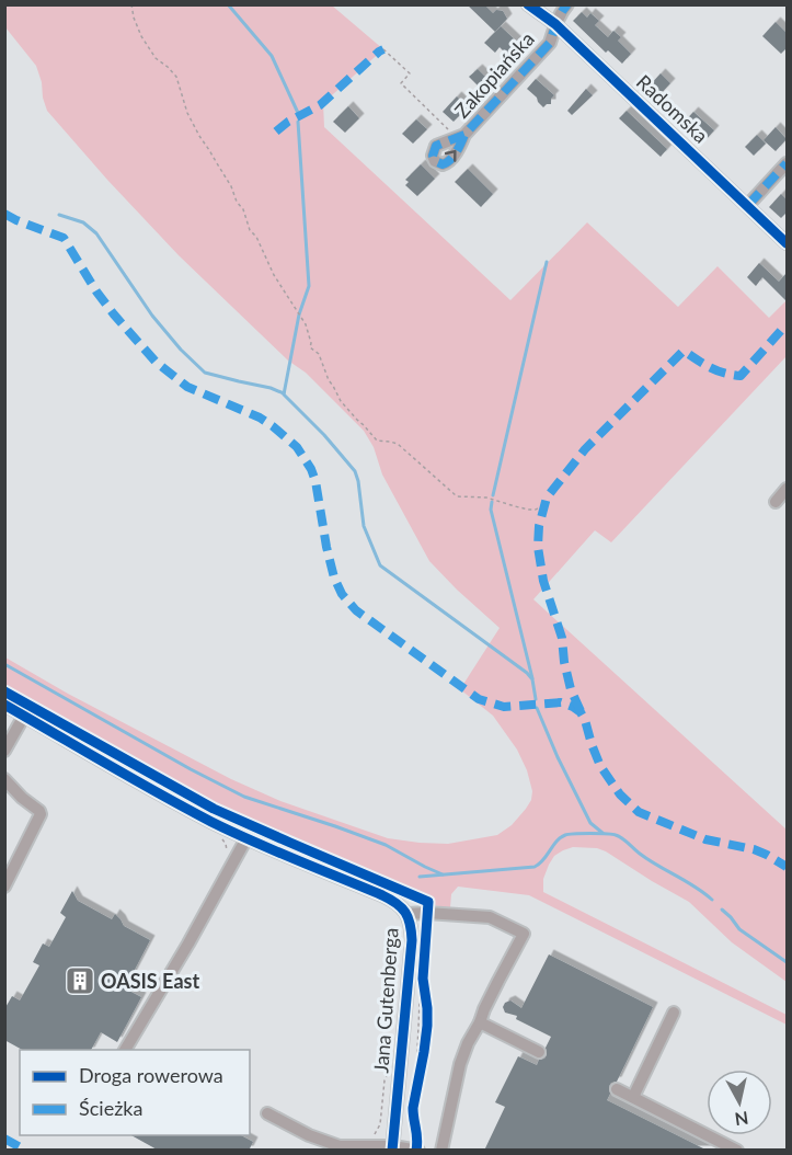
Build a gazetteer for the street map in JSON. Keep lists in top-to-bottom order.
{
  "streets": {
    "street": ["Zakopiańska", "Radomska", "Jana Gutenberga"]
  },
  "crossings": [
    ["Zakopiańska", "Radomska"]
  ],
  "places": {
    "building": ["OASIS East"]
  },
  "legend": ["Droga rowerowa", "Ścieżka"],
  "north": "bottom"
}
